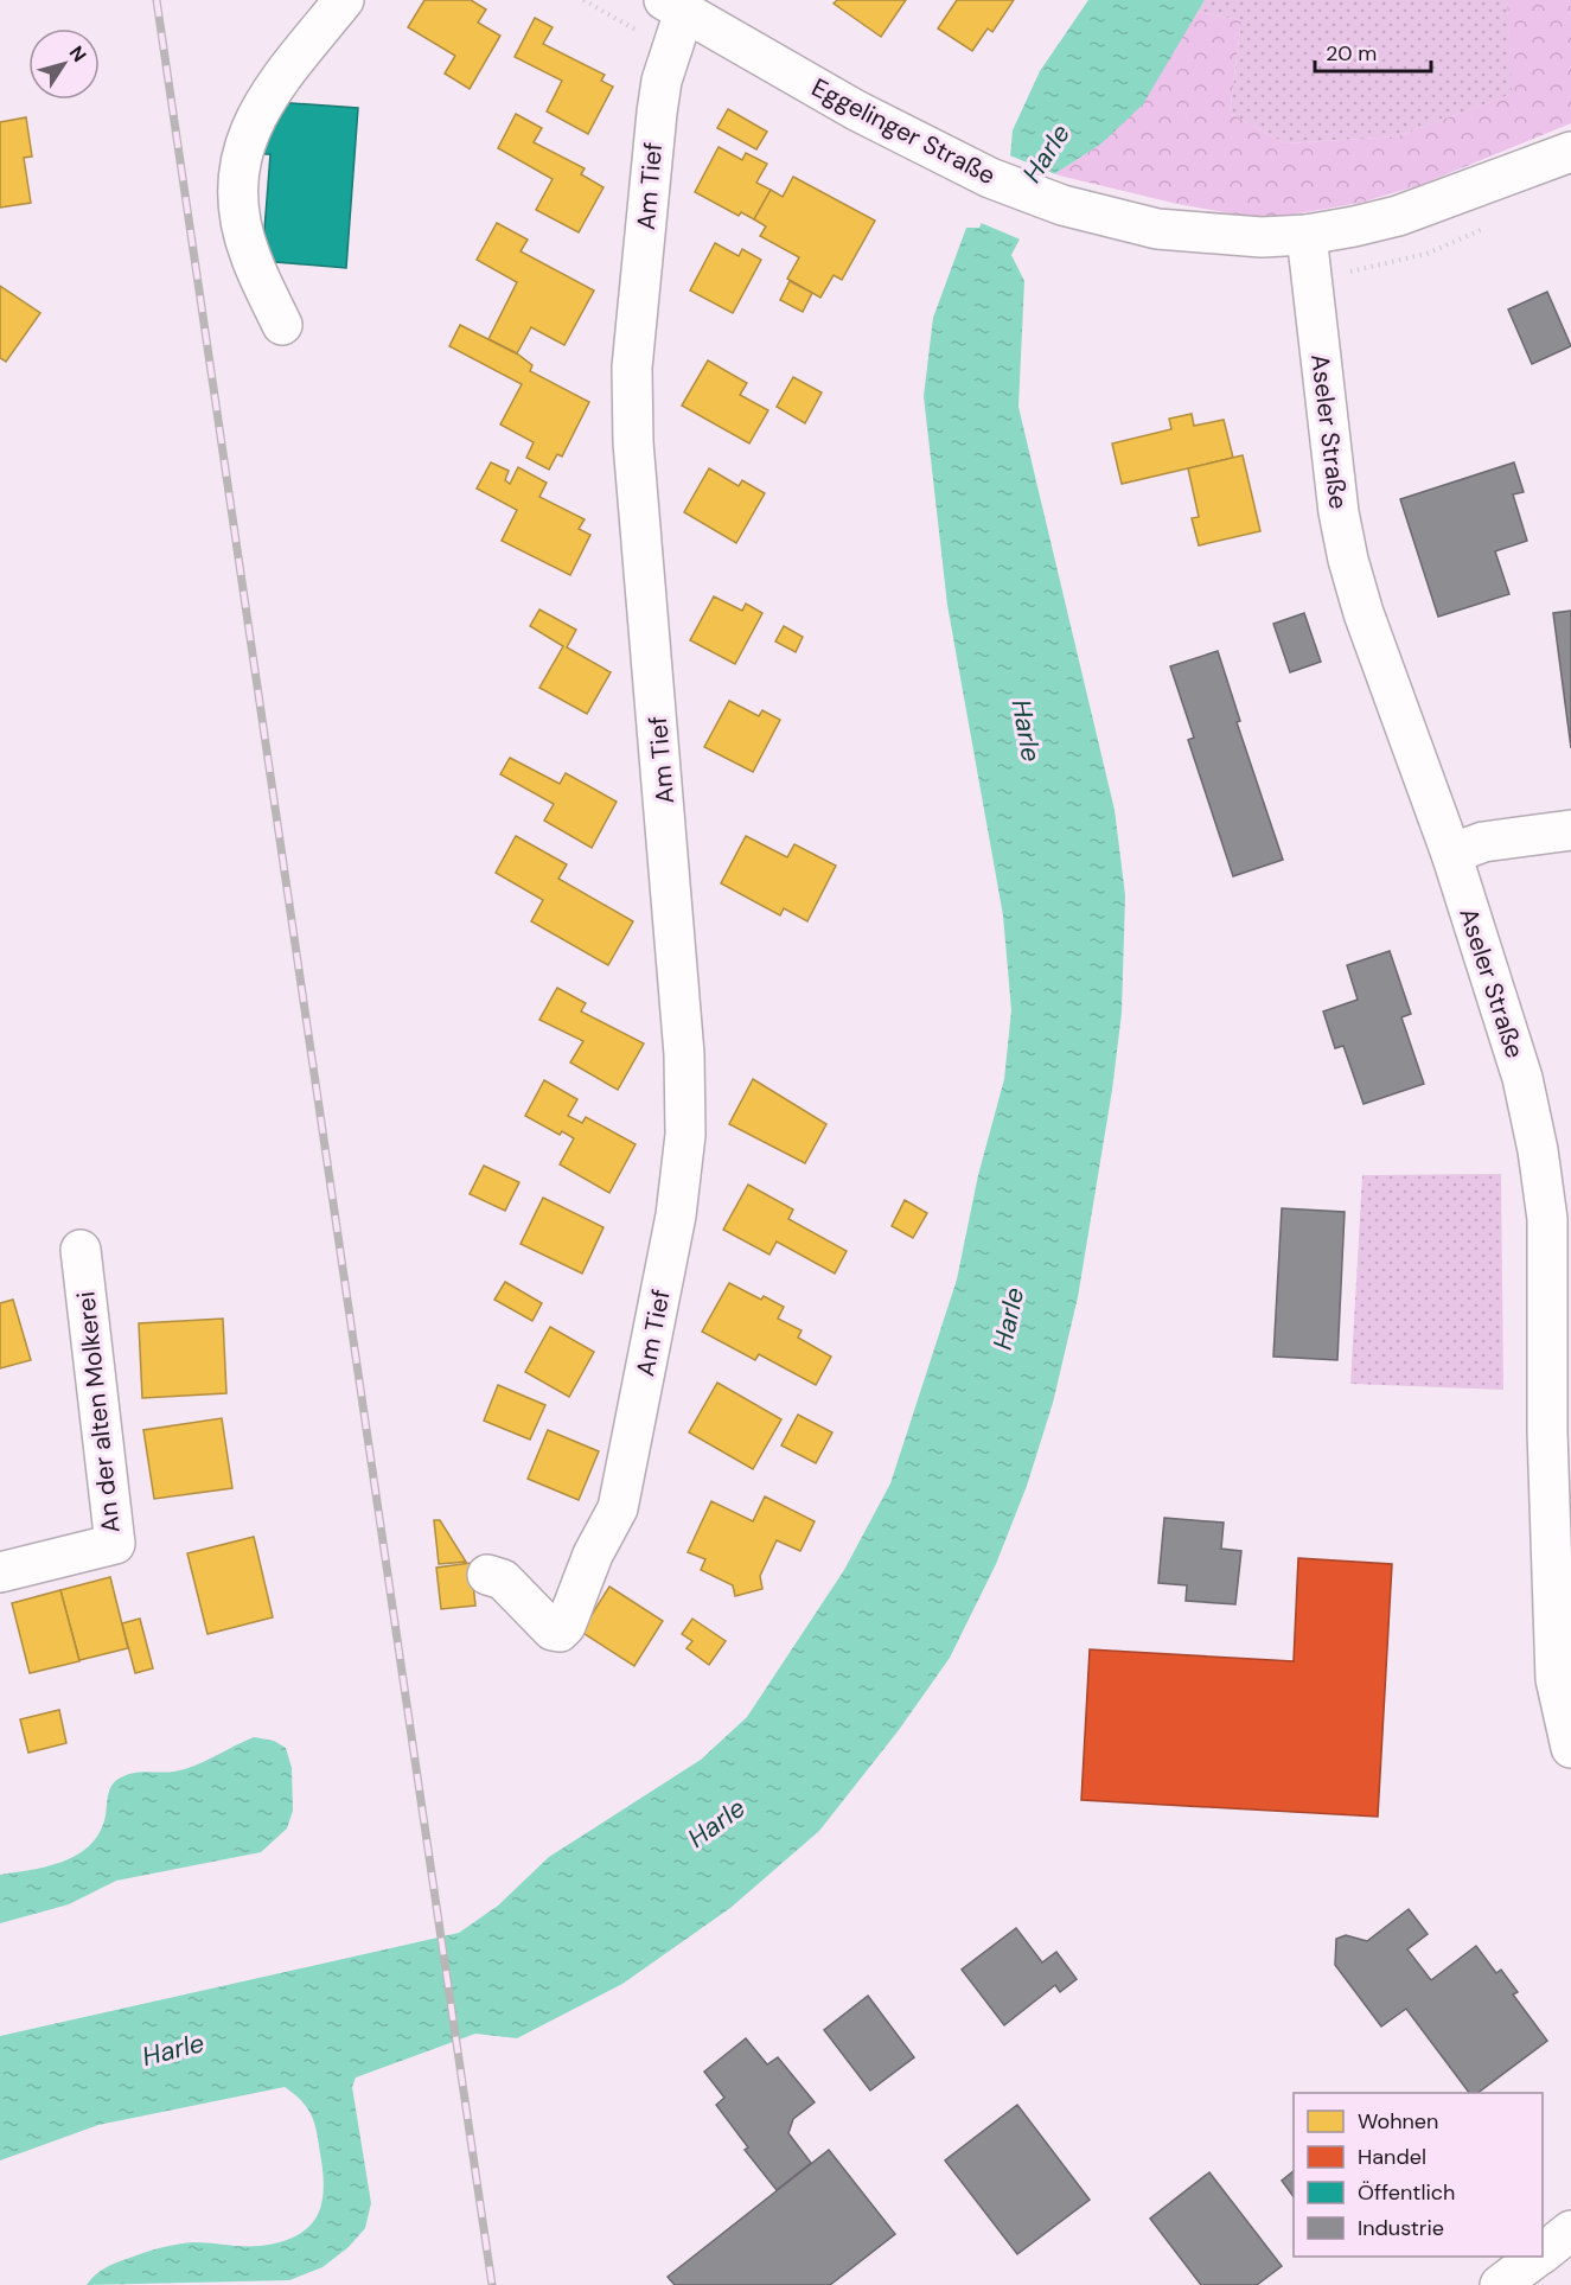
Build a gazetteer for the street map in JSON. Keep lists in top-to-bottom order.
{
  "streets": {
    "street": [
      "Eggelinger Straße",
      "Am Tief",
      "Aseler Straße",
      "An der alten Molkerei"
    ]
  },
  "crossings": [
    ["Eggelinger Straße", "Am Tief"],
    ["Eggelinger Straße", "Aseler Straße"]
  ],
  "water": ["Harle"],
  "legend": [
    "Wohnen",
    "Handel",
    "Öffentlich",
    "Industrie"
  ],
  "scale_bar": "20 m",
  "north": "top right"
}
